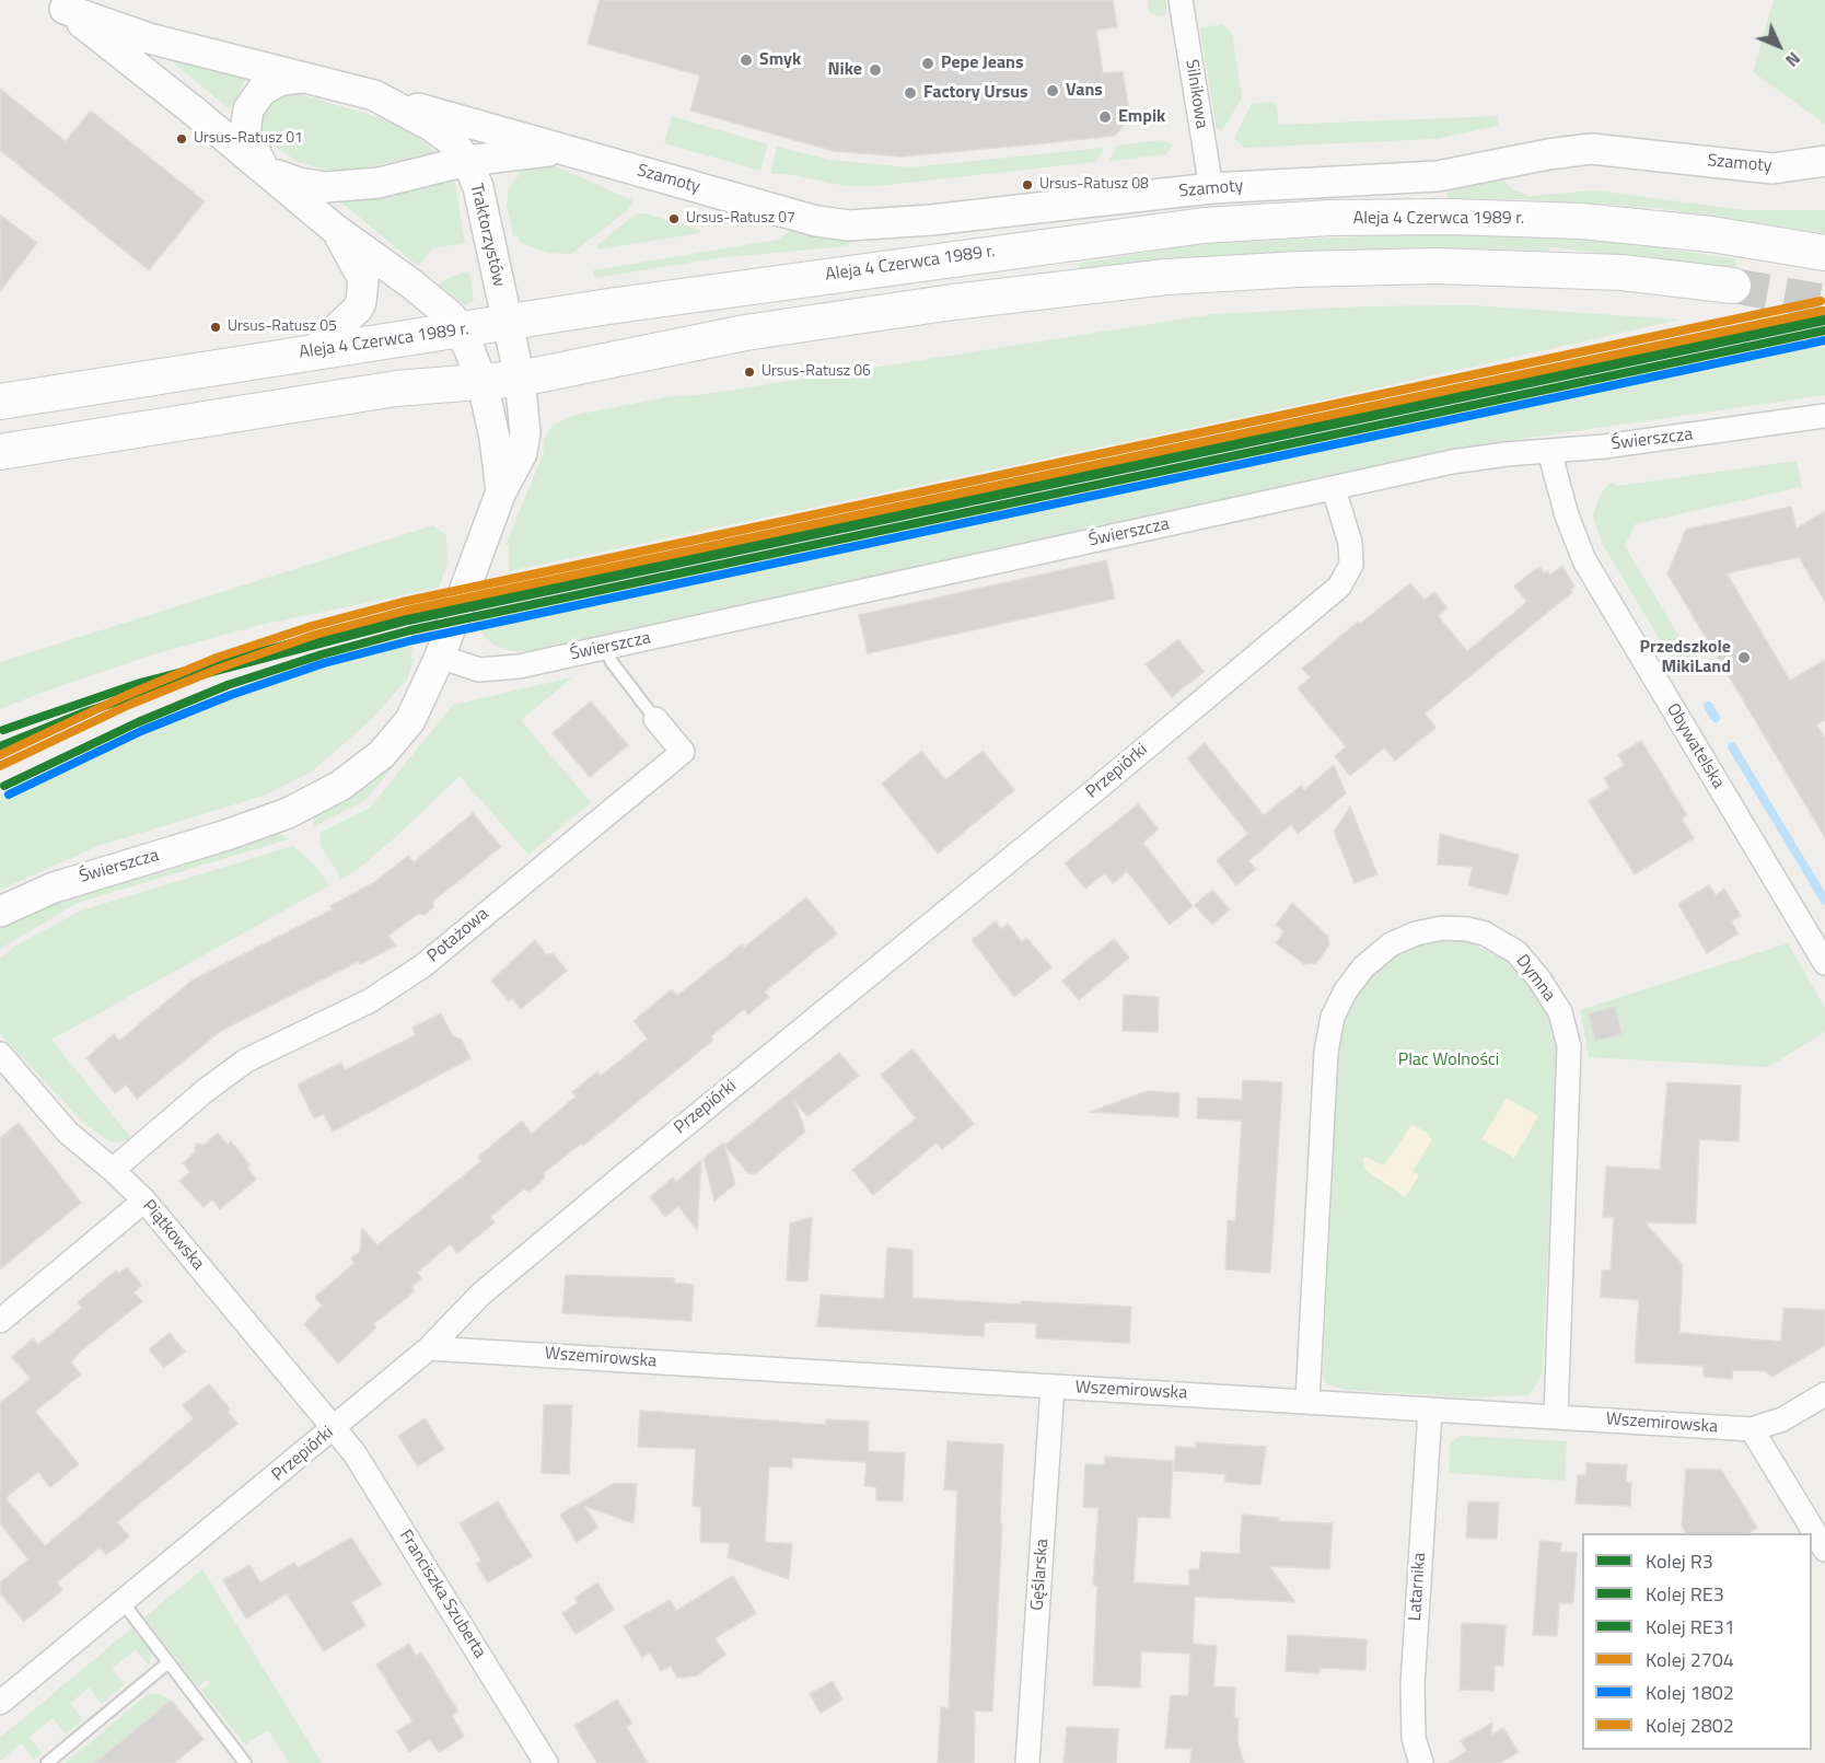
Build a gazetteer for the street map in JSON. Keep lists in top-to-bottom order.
{
  "streets": {
    "main road": ["Aleja 4 Czerwca 1989 r."],
    "street": [
      "Silnikowa",
      "Szamoty",
      "Traktorzystów",
      "Świerszcza",
      "Obywatelska",
      "Przepiórki",
      "Potażowa",
      "Dymna",
      "Piątkowska",
      "Wszemirowska",
      "Gęślarska",
      "Latarnika",
      "Franciszka Szuberta"
    ]
  },
  "crossings": [
    ["Silnikowa", "Szamoty"],
    ["Szamoty", "Traktorzystów"],
    ["Aleja 4 Czerwca 1989 r.", "Traktorzystów"],
    ["Traktorzystów", "Świerszcza"],
    ["Świerszcza", "Obywatelska"],
    ["Świerszcza", "Przepiórki"],
    ["Świerszcza", "Potażowa"],
    ["Przepiórki", "Piątkowska"],
    ["Przepiórki", "Wszemirowska"],
    ["Przepiórki", "Franciszka Szuberta"],
    ["Potażowa", "Piątkowska"],
    ["Dymna", "Wszemirowska"],
    ["Piątkowska", "Franciszka Szuberta"],
    ["Wszemirowska", "Gęślarska"],
    ["Wszemirowska", "Latarnika"]
  ],
  "parks": ["Plac Wolności"],
  "places": [
    "Smyk",
    "Pepe Jeans",
    "Nike",
    "Vans",
    "Factory Ursus",
    "Empik",
    "Ursus-Ratusz 01",
    "Ursus-Ratusz 08",
    "Ursus-Ratusz 07",
    "Ursus-Ratusz 05",
    "Ursus-Ratusz 06",
    "Przedszkole MikiLand"
  ],
  "lines": [
    "rail line 2802",
    "rail line 2704",
    "rail line RE3",
    "rail line R3",
    "rail line RE31",
    "rail line 1802"
  ],
  "legend": [
    "Kolej R3",
    "Kolej RE3",
    "Kolej RE31",
    "Kolej 2704",
    "Kolej 1802",
    "Kolej 2802"
  ],
  "north": "bottom right"
}
